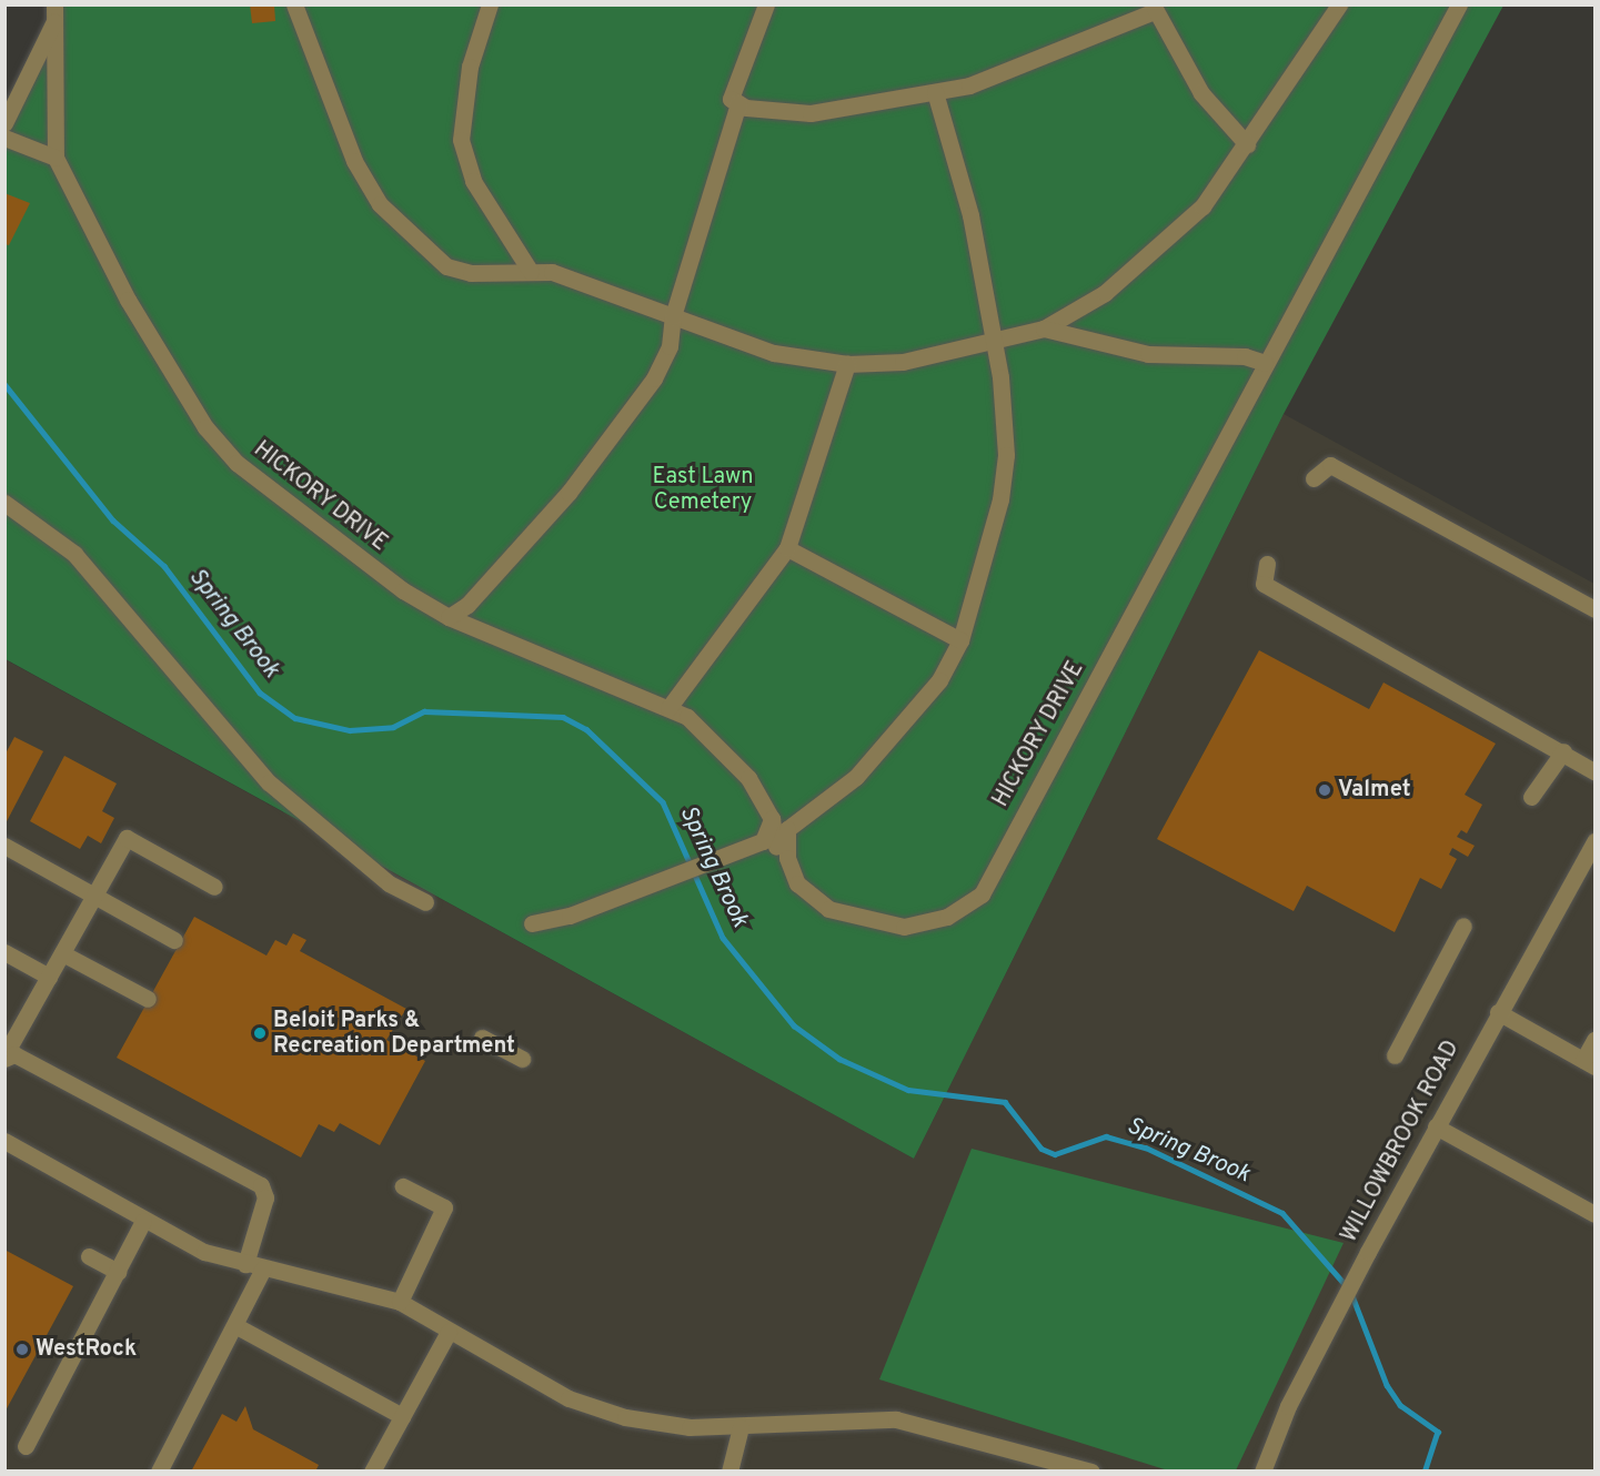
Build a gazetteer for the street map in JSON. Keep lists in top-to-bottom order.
{
  "streets": {
    "street": ["HICKORY DRIVE", "WILLOWBROOK ROAD"]
  },
  "water": ["Spring Brook"],
  "parks": ["East Lawn Cemetery"],
  "places": ["Valmet", "Beloit Parks & Recreation Department", "WestRock"]
}
